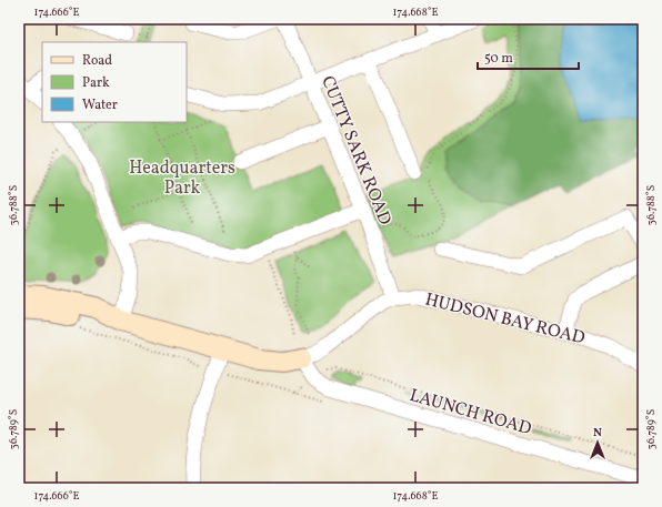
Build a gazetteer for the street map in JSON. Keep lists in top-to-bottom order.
{
  "streets": {
    "street": ["CUTTY SARK ROAD", "HUDSON BAY ROAD", "LAUNCH ROAD"]
  },
  "crossings": [
    ["CUTTY SARK ROAD", "HUDSON BAY ROAD"],
    ["HUDSON BAY ROAD", "LAUNCH ROAD"]
  ],
  "parks": ["Headquarters Park"],
  "legend": ["Road", "Park", "Water"],
  "scale_bar": "50 m",
  "north": "top",
  "coordinates": [
    "174.666°E",
    "174.668°E",
    "36.788°S",
    "36.789°S"
  ]
}
